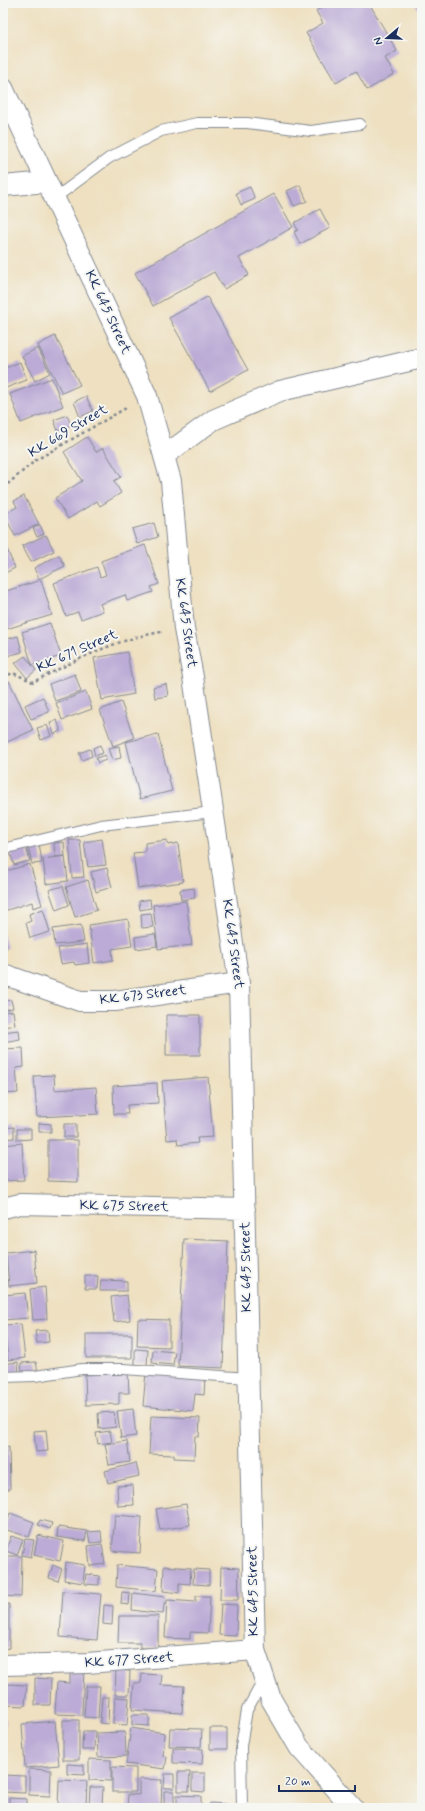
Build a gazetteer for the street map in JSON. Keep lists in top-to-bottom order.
{
  "streets": {
    "street": [
      "KK 645 Street",
      "KK 673 Street",
      "KK 675 Street",
      "KK 677 Street"
    ],
    "path": ["KK 669 Street", "KK 671 Street"]
  },
  "crossings": [
    ["KK 645 Street", "KK 669 Street"],
    ["KK 645 Street", "KK 671 Street"],
    ["KK 645 Street", "KK 673 Street"],
    ["KK 645 Street", "KK 675 Street"],
    ["KK 645 Street", "KK 677 Street"]
  ],
  "scale_bar": "20 m",
  "north": "left"
}
